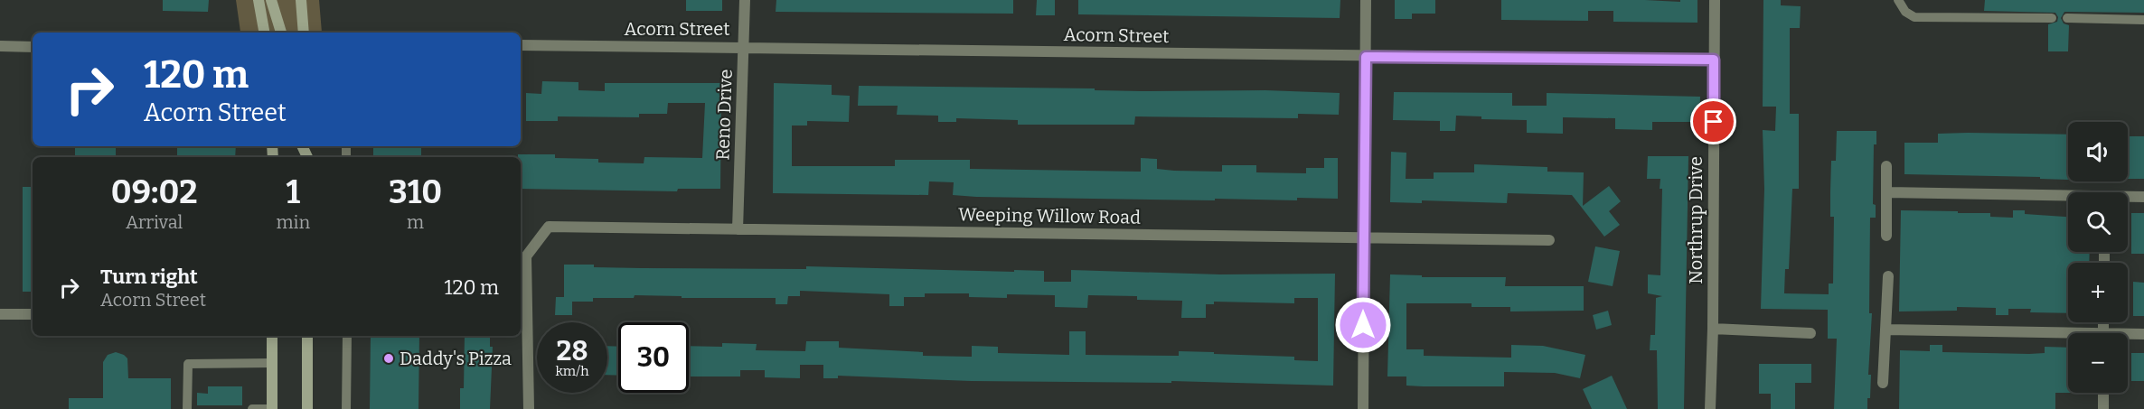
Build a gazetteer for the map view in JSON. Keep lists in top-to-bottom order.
{
  "streets": {
    "street": [
      "Acorn Street",
      "Reno Drive",
      "Weeping Willow Road",
      "Northrup Drive"
    ]
  },
  "crossings": [
    ["Acorn Street", "Reno Drive"],
    ["Acorn Street", "Northrup Drive"],
    ["Reno Drive", "Weeping Willow Road"]
  ],
  "places": ["Daddy's Pizza"],
  "page": {
    "turn": ["120 m", "Acorn Street"],
    "map_buttons": ["+", "−"],
    "eta": [
      "09:02",
      "Arrival",
      "1",
      "min",
      "310",
      "m"
    ],
    "list": [
      {
        "name": "Turn right",
        "note": "Acorn Street",
        "value": "120 m"
      }
    ],
    "speed": "28 km/h",
    "limit": "30"
  }
}
